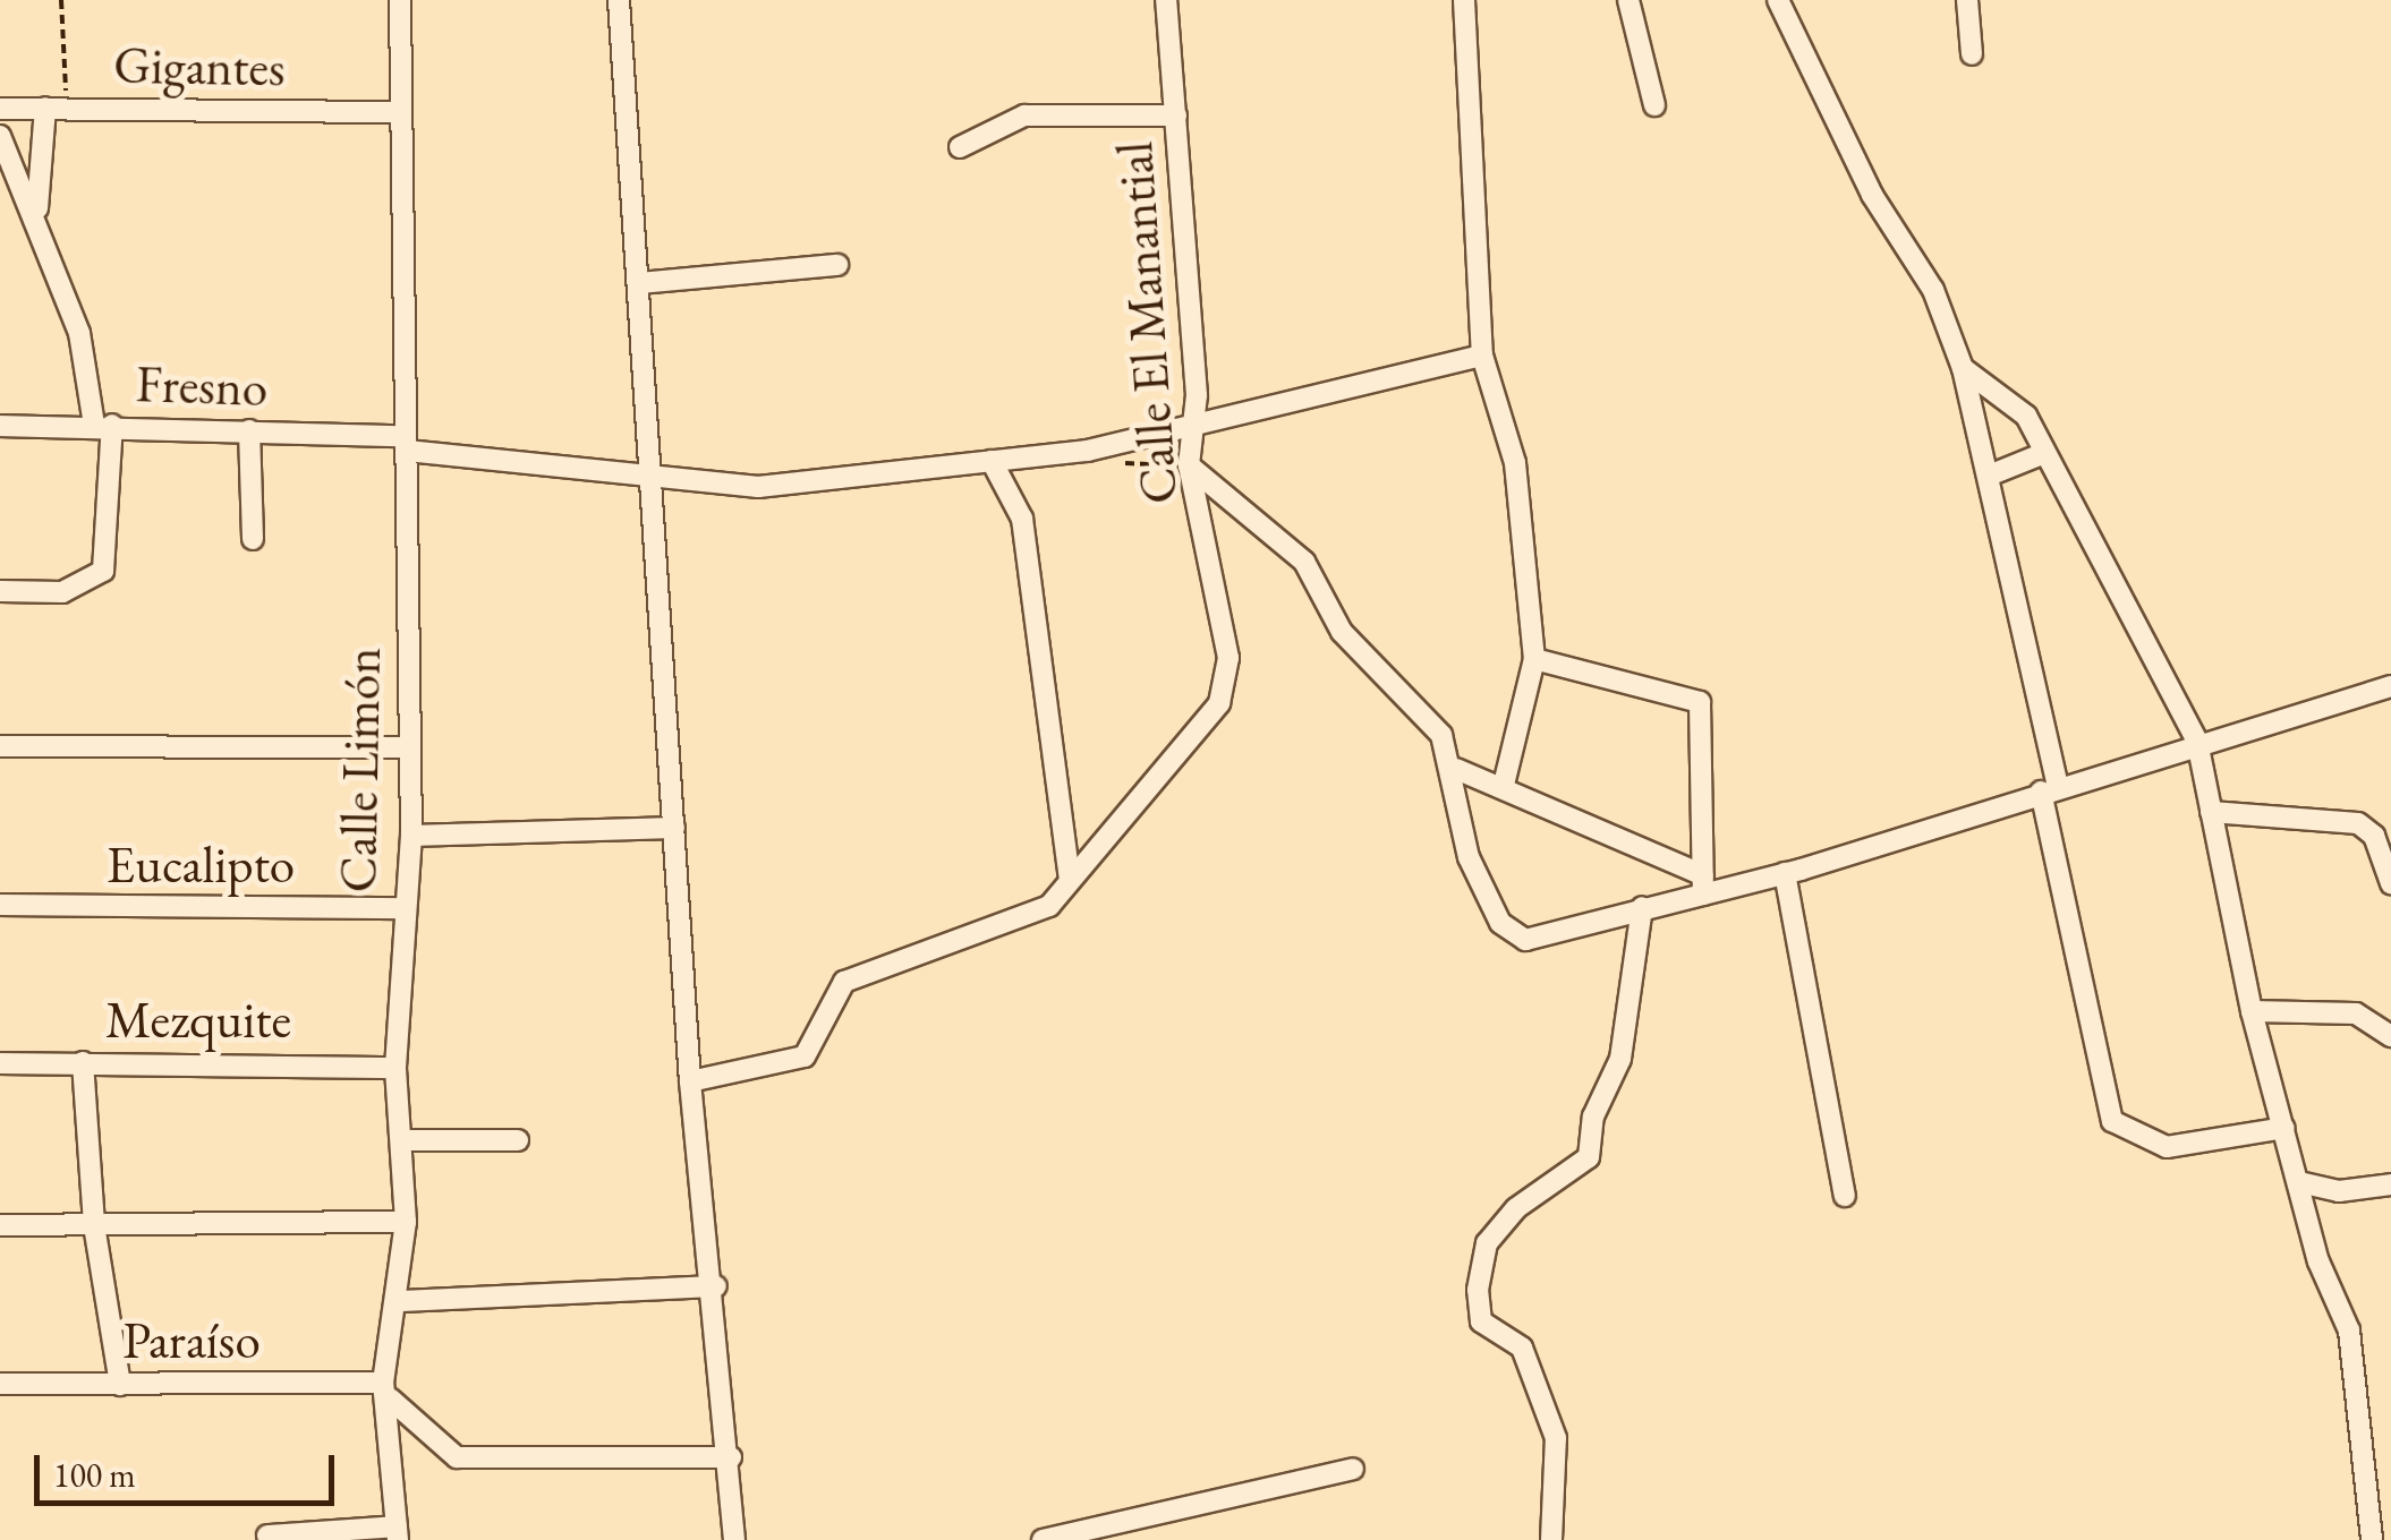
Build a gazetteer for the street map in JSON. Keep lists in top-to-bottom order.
{
  "streets": {
    "street": [
      "Gigantes",
      "Calle El Manantial",
      "Fresno",
      "Calle Limón",
      "Eucalipto",
      "Mezquite",
      "Paraíso"
    ]
  },
  "crossings": [
    ["Gigantes", "Calle Limón"],
    ["Calle El Manantial", "Fresno"],
    ["Fresno", "Calle Limón"],
    ["Calle Limón", "Eucalipto"],
    ["Calle Limón", "Mezquite"],
    ["Calle Limón", "Paraíso"]
  ],
  "scale_bar": "100 m"
}
